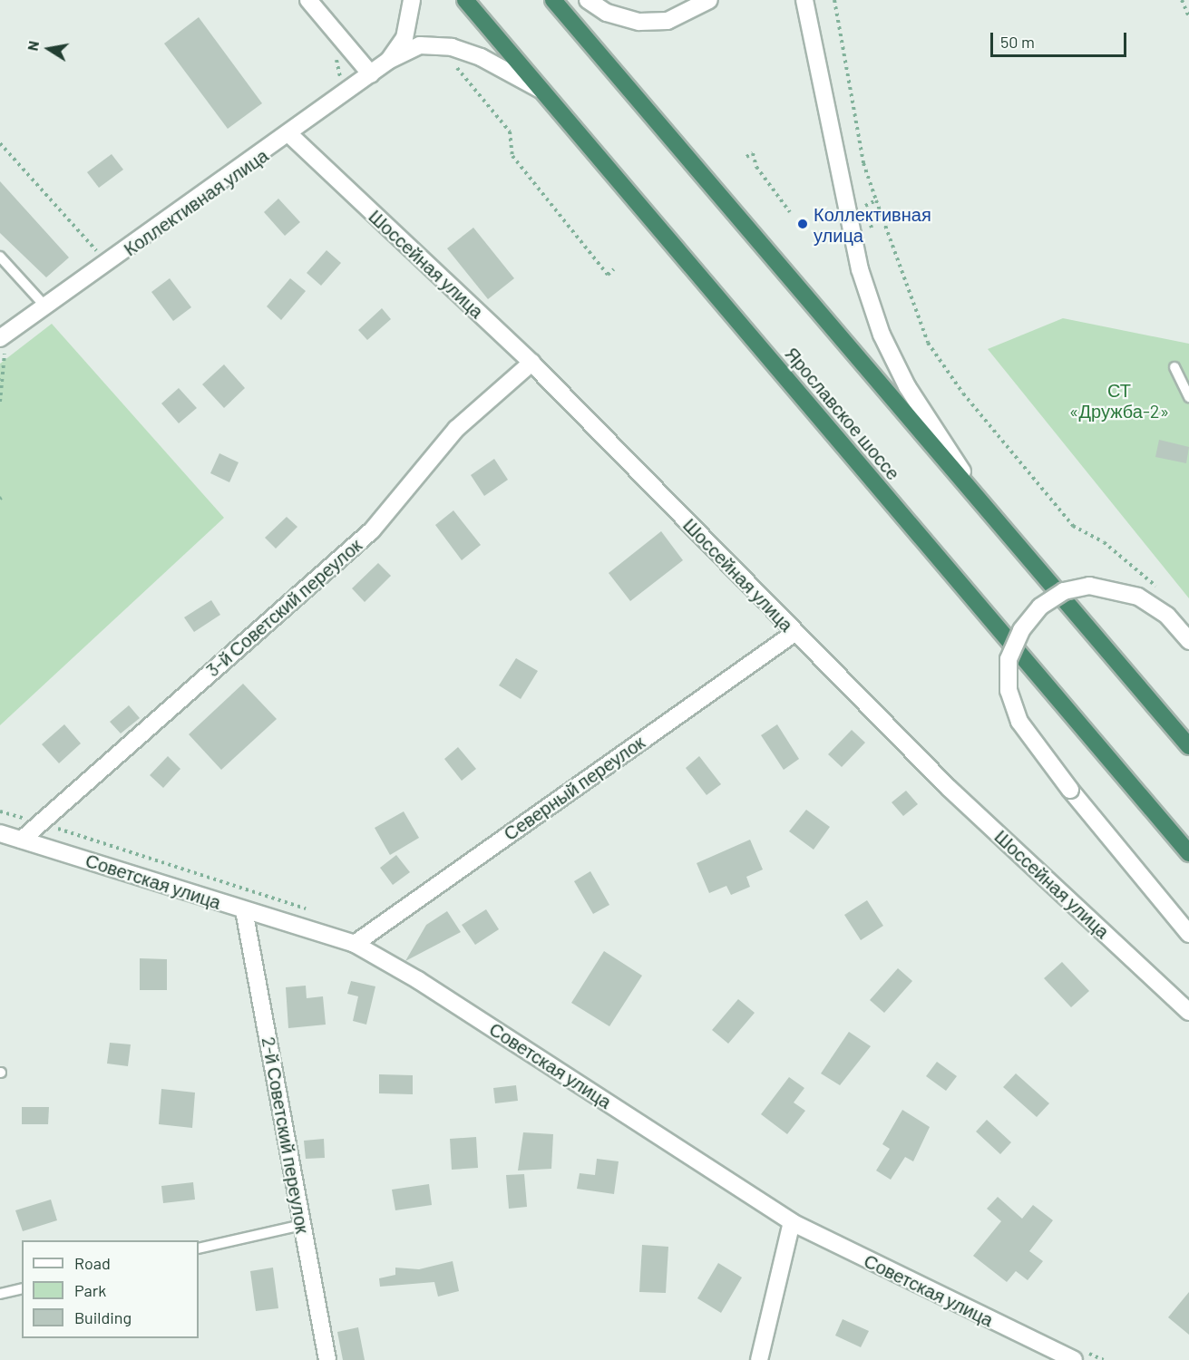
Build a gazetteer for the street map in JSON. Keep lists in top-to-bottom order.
{
  "streets": {
    "highway": ["Ярославское шоссе"],
    "street": [
      "Коллективная улица",
      "Шоссейная улица",
      "3-й Советский переулок",
      "Северный переулок",
      "Советская улица",
      "2-й Советский переулок"
    ]
  },
  "crossings": [
    ["Коллективная улица", "Шоссейная улица"],
    ["Коллективная улица", "Ярославское шоссе"],
    ["Шоссейная улица", "3-й Советский переулок"],
    ["Шоссейная улица", "Северный переулок"],
    ["3-й Советский переулок", "Советская улица"],
    ["Северный переулок", "Советская улица"],
    ["Советская улица", "2-й Советский переулок"]
  ],
  "parks": ["СТ «Дружба-2»"],
  "places": ["Коллективная улица"],
  "legend": ["Road", "Park", "Building"],
  "scale_bar": "50 m",
  "north": "left"
}
